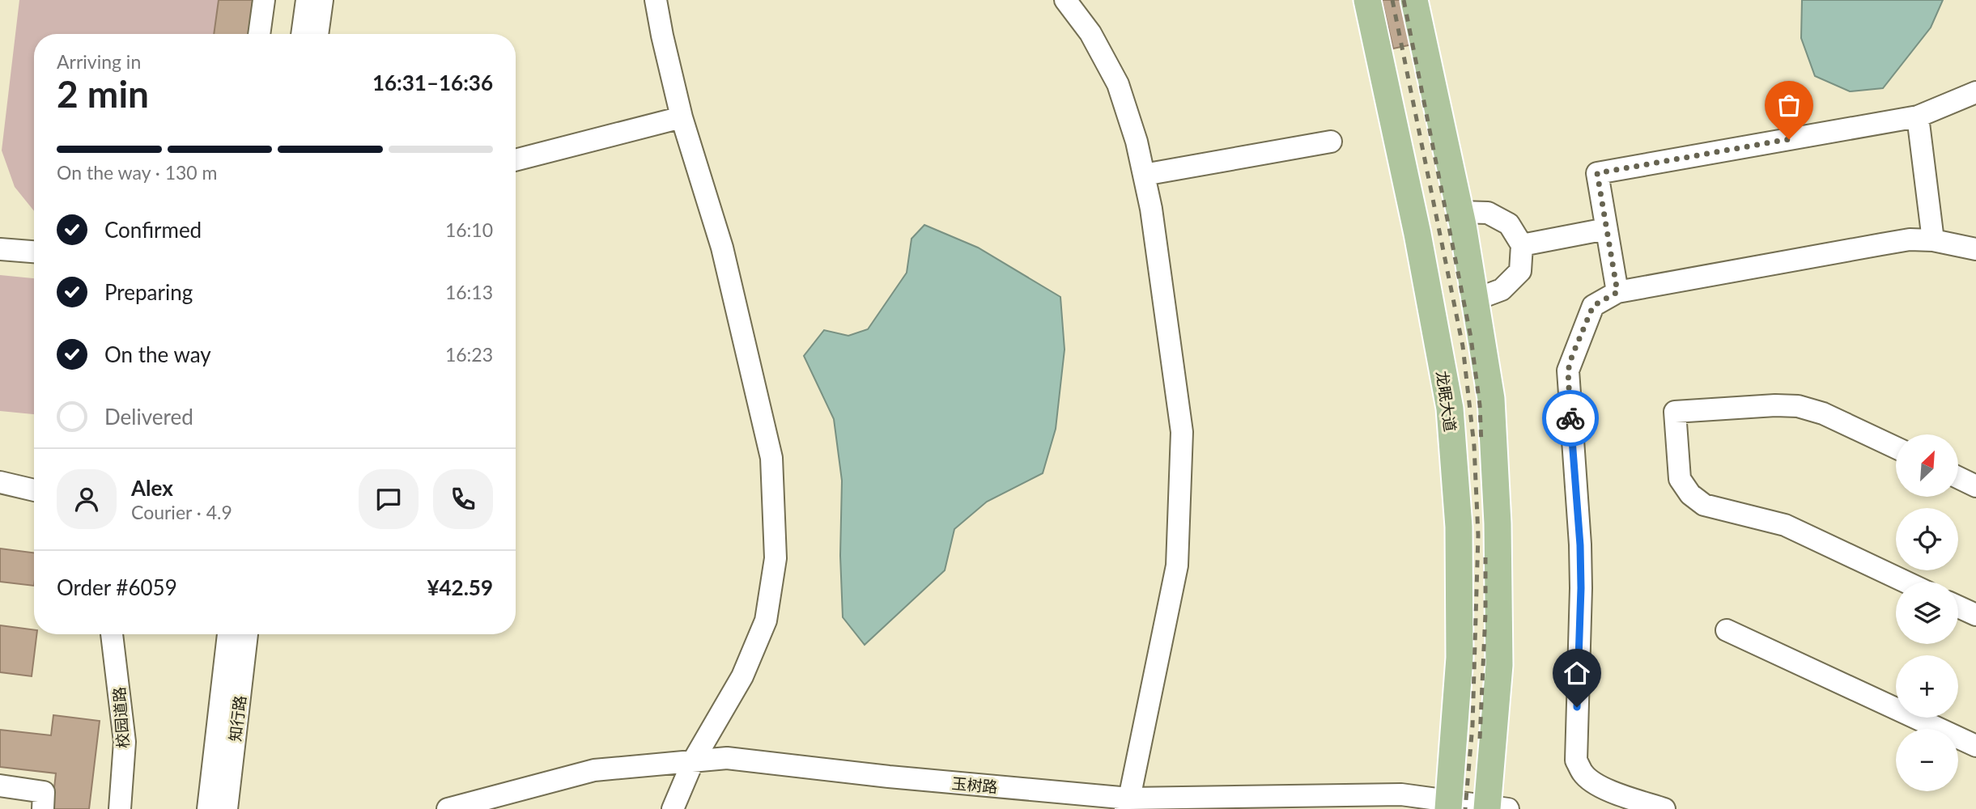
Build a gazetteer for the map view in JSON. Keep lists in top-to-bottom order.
{
  "streets": {
    "main road": ["龙眠大道"],
    "street": ["校园道路", "知行路", "玉树路"]
  },
  "crossings": [
    ["龙眠大道", "玉树路"]
  ],
  "north": "top right",
  "page": {
    "heading": ["2 min", "Arriving in", "16:31–16:36"],
    "panel": [
      "Alex",
      "Courier · 4.9",
      "Order #6059",
      "¥42.59"
    ],
    "bar": "On the way · 130 m",
    "list": [
      ["Confirmed", "16:10"],
      ["Preparing", "16:13"],
      ["On the way", "16:23"],
      "Delivered"
    ],
    "map_buttons": ["+", "−"]
  }
}
